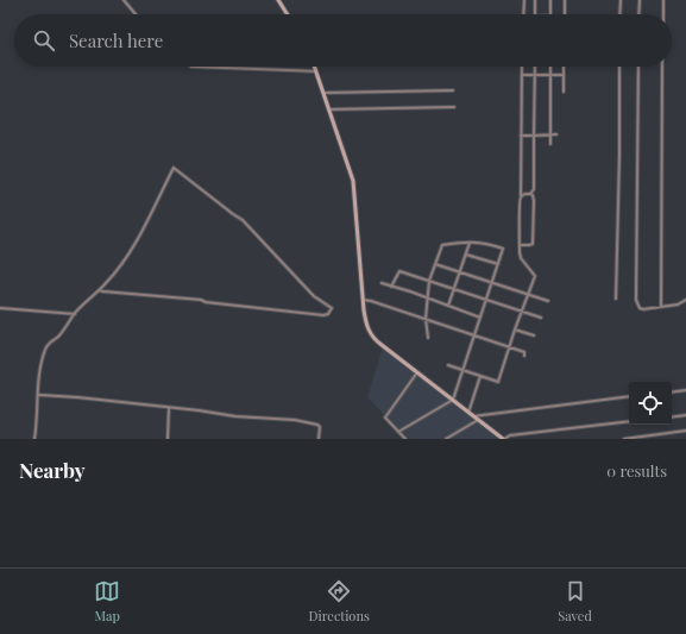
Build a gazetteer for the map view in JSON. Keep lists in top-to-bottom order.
{
  "page": {
    "search": "Search here",
    "heading": ["Nearby", "0 results"],
    "nav": ["Map", "Directions", "Saved"]
  }
}
